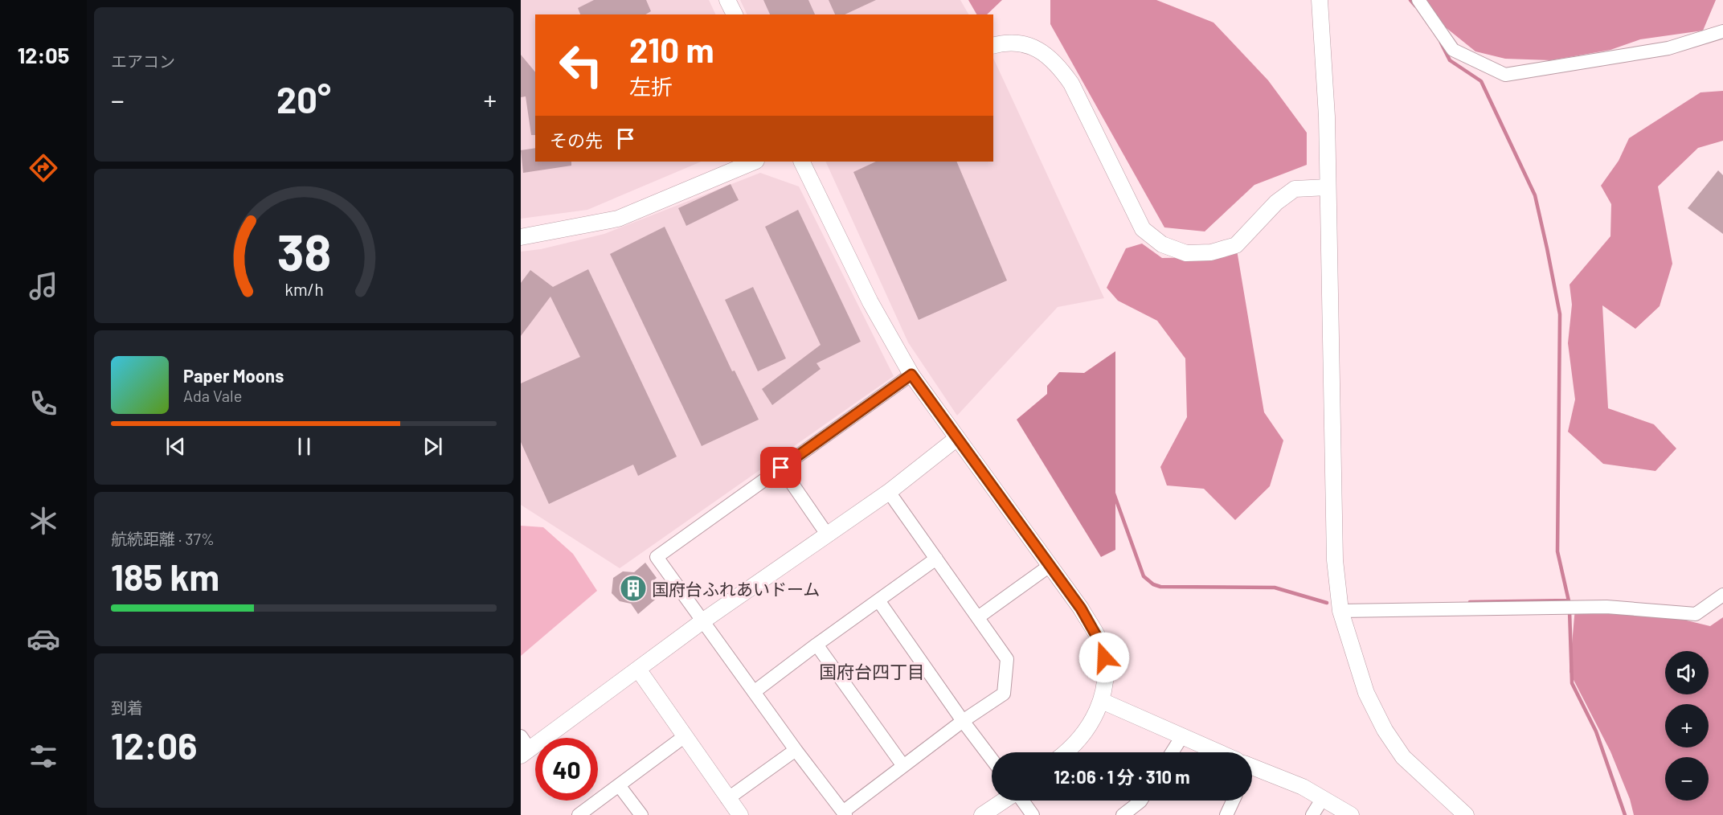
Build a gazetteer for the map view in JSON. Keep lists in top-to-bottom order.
{
  "districts": ["国府台四丁目"],
  "places": {
    "building": ["国府台ふれあいドーム"]
  },
  "page": {
    "tabs": "12:05",
    "tile": [
      "エアコン",
      ["航続距離 · 37%", "185 km"],
      ["到着", "12:06"]
    ],
    "turn": ["210 m", "左折"],
    "heat": ["−", "20°", "+"],
    "then": "その先",
    "song": ["Paper Moons", "Ada Vale"],
    "map_buttons": ["+", "−"],
    "limit": "40",
    "trip": "12:06 · 1 分 · 310 m",
    "gauge": ["38", "km/h"]
  }
}
